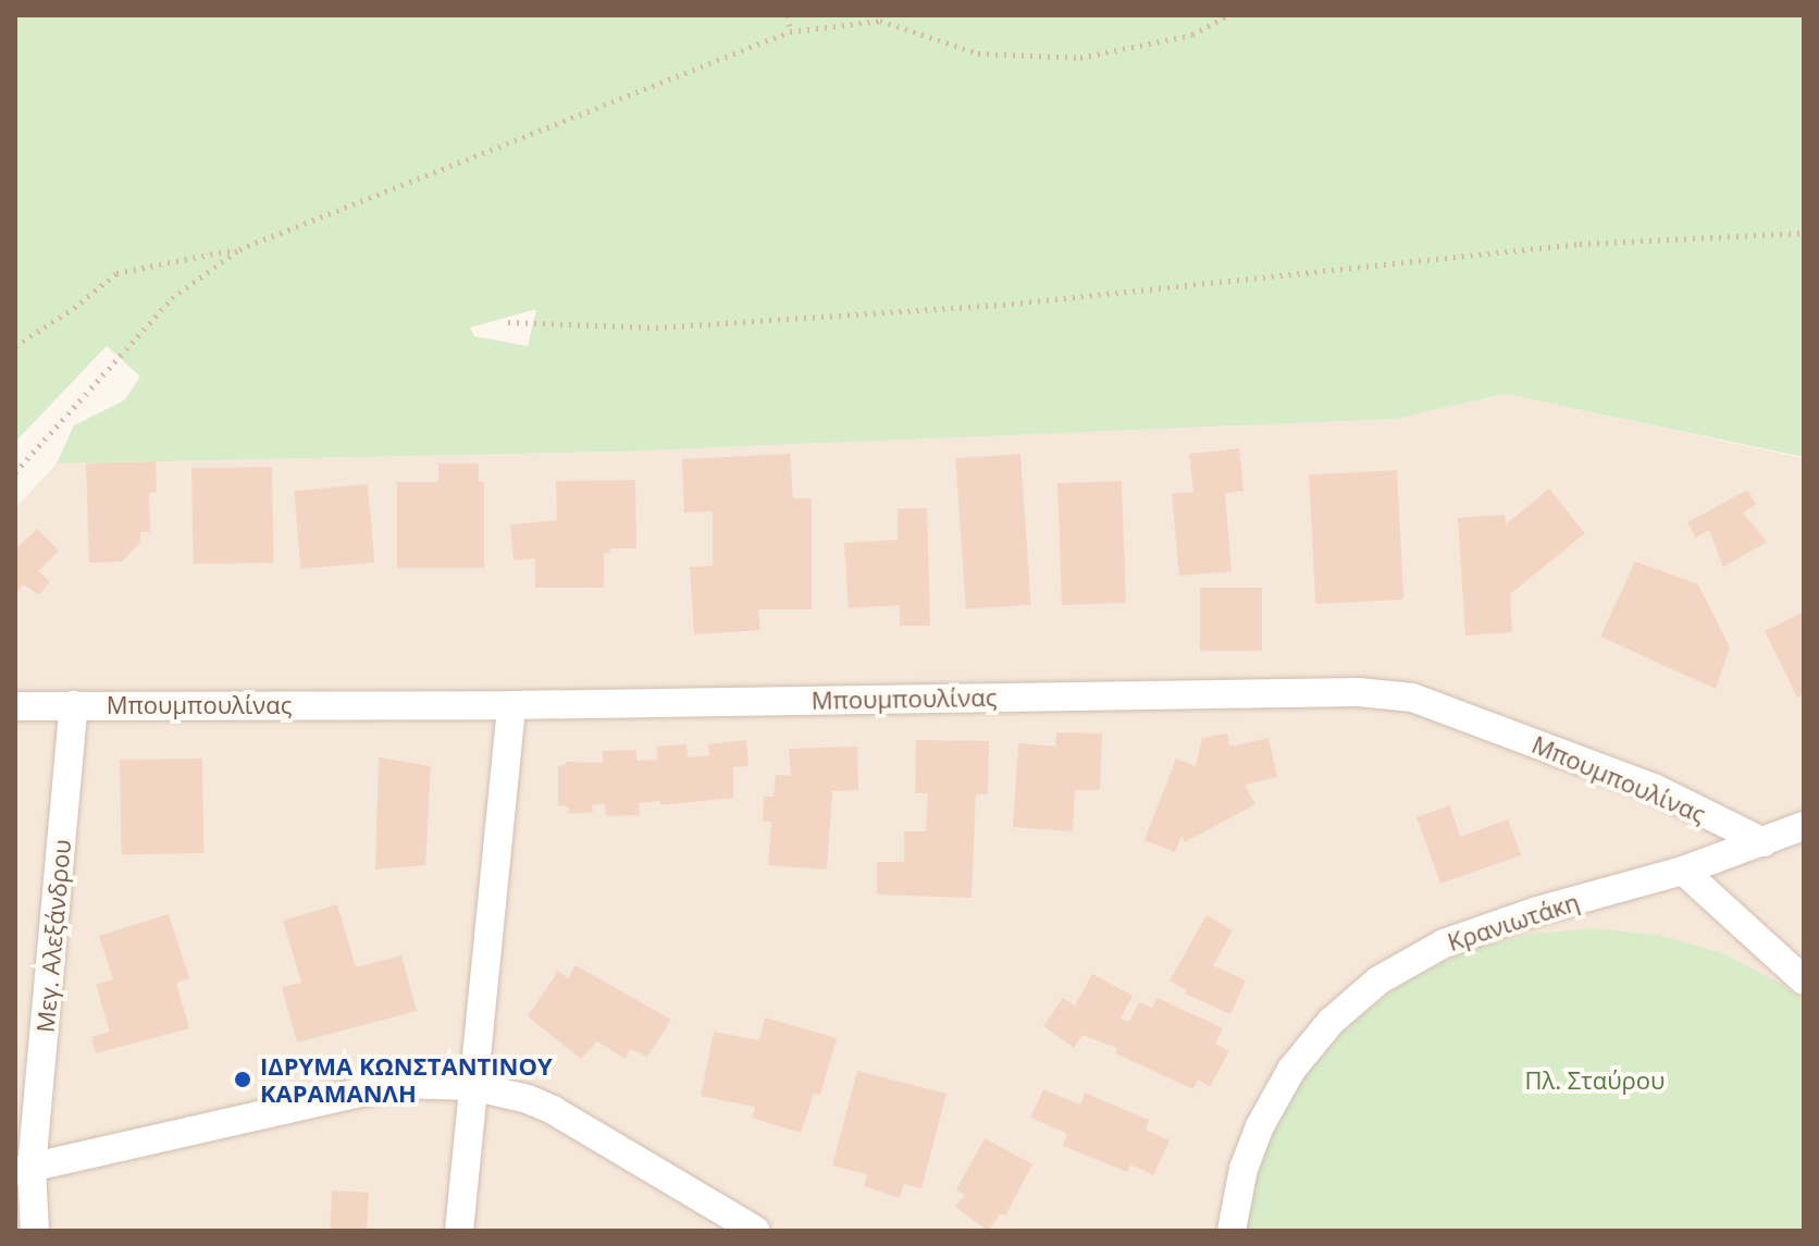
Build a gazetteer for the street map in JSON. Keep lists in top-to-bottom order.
{
  "streets": {
    "street": ["Μπουμπουλίνας", "Κρανιωτάκη", "Μεγ. Αλεξάνδρου"]
  },
  "crossings": [
    ["Μπουμπουλίνας", "Κρανιωτάκη"],
    ["Μπουμπουλίνας", "Μεγ. Αλεξάνδρου"]
  ],
  "parks": ["Πλ. Σταύρου"],
  "places": ["ΙΔΡΥΜΑ ΚΩΝΣΤΑΝΤΙΝΟΥ ΚΑΡΑΜΑΝΛΗ"]
}
